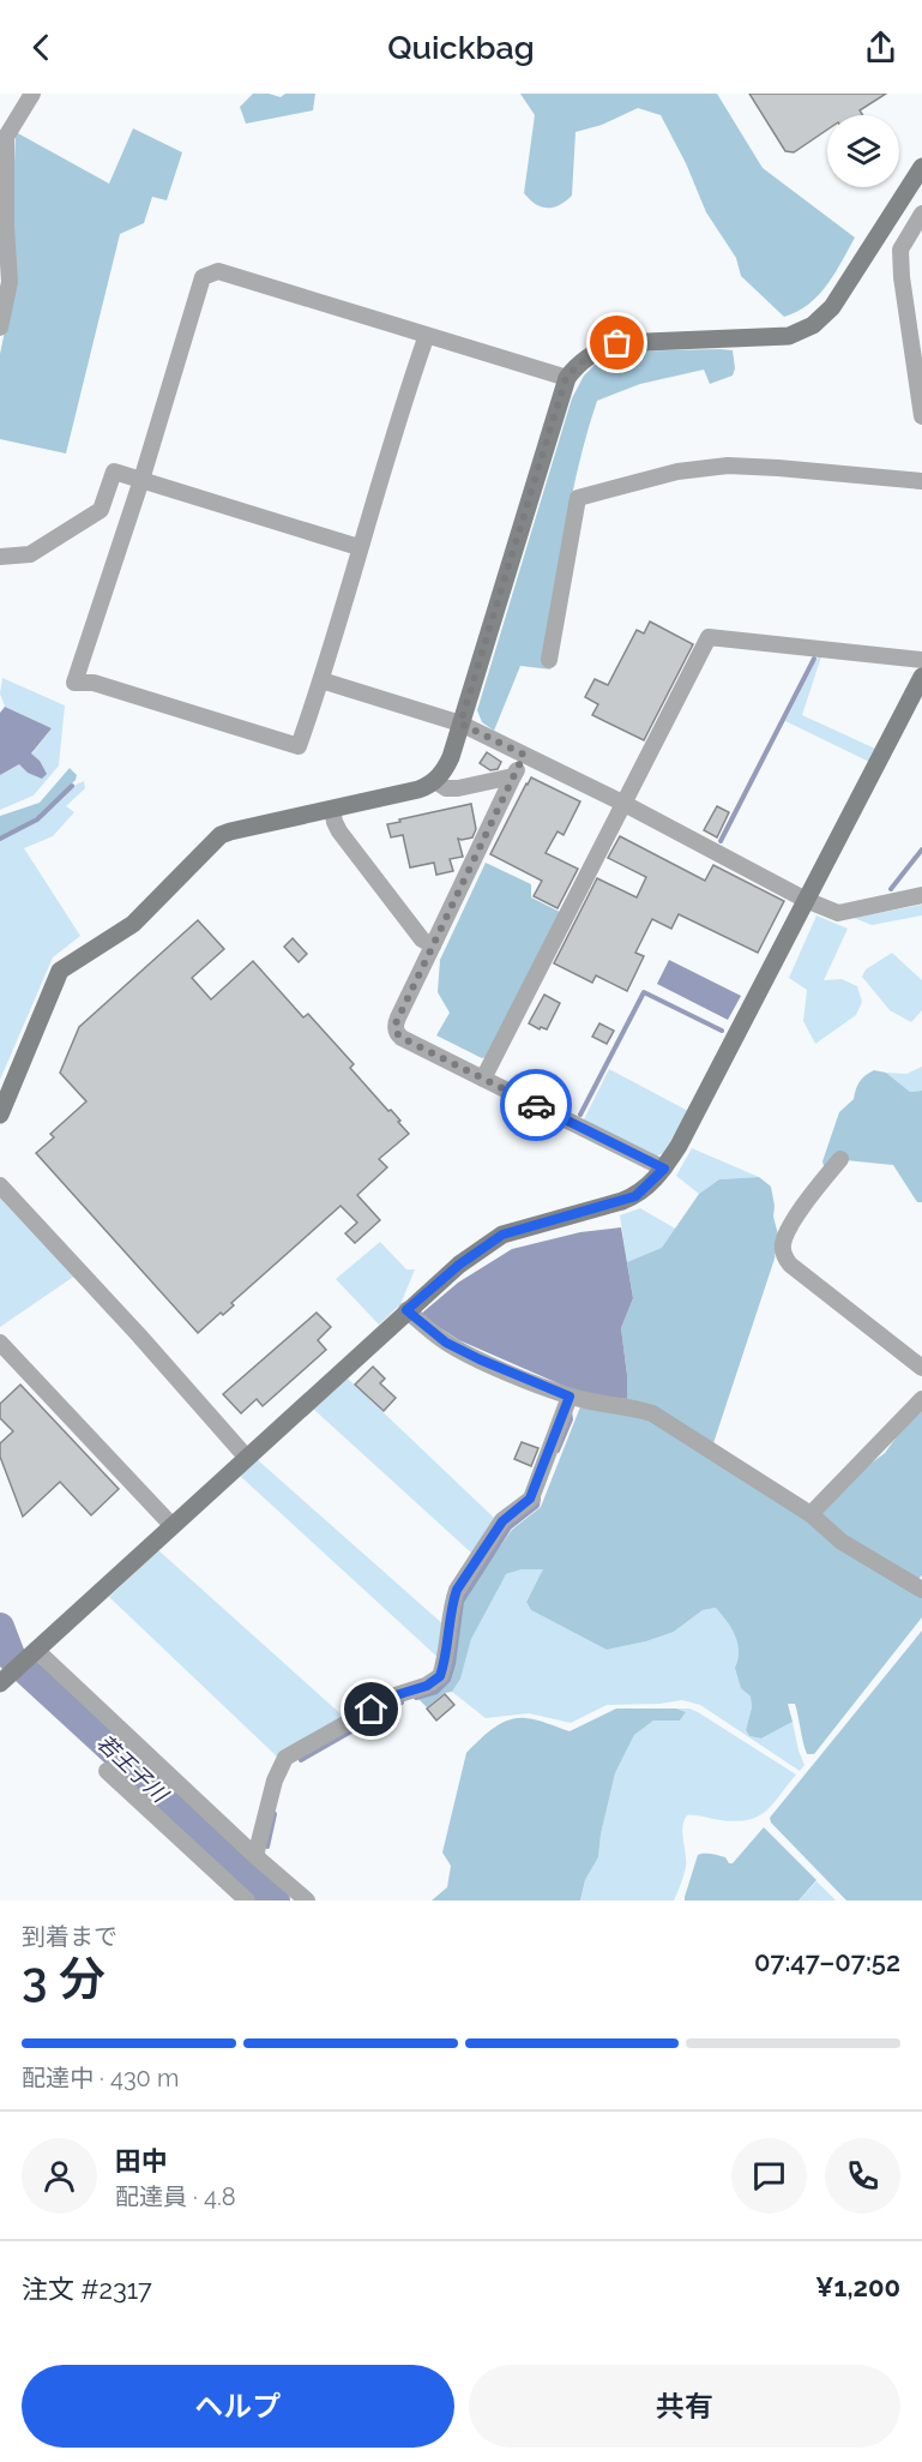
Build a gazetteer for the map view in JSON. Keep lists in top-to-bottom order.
{
  "water": ["若王子川"],
  "page": {
    "header": "Quickbag",
    "heading": ["3 分", "到着まで", "07:47–07:52"],
    "panel": [
      "田中",
      "配達員 · 4.8",
      "注文 #2317",
      "¥1,200"
    ],
    "bar": "配達中 · 430 m",
    "buttons": ["ヘルプ", "共有"]
  }
}
